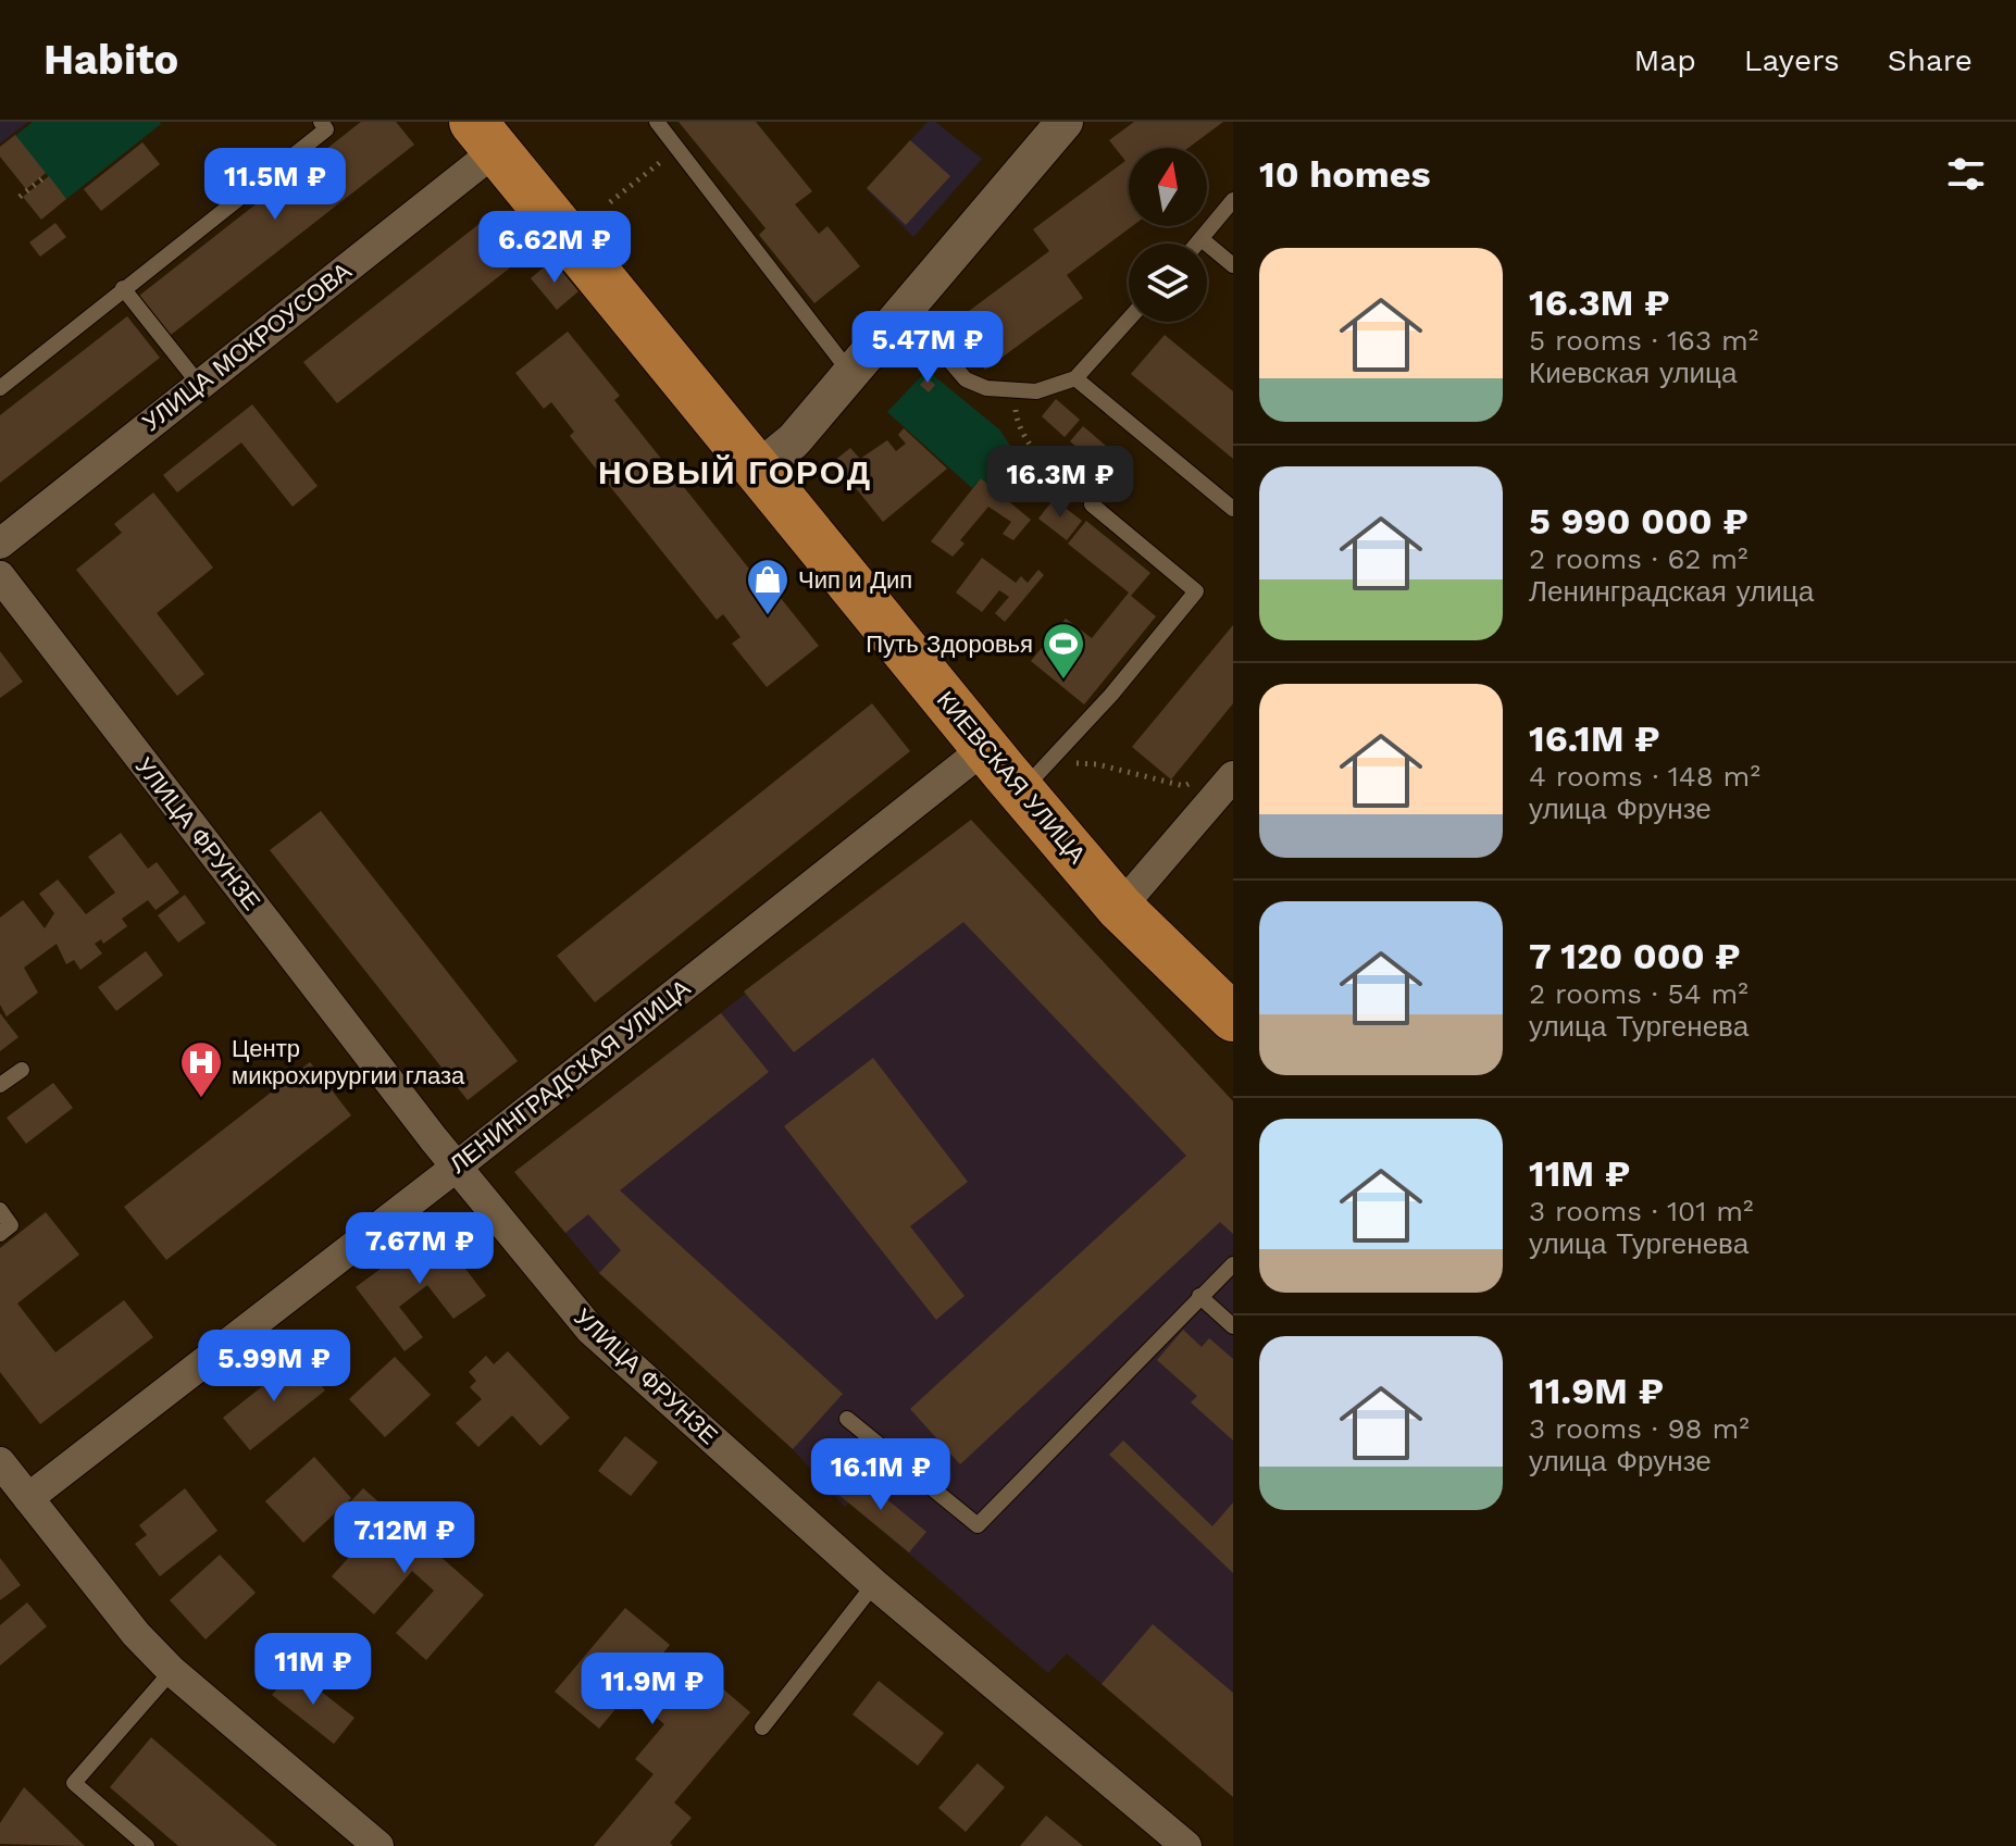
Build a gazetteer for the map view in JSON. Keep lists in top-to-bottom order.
{
  "streets": {
    "main road": ["КИЕВСКАЯ УЛИЦА"],
    "street": ["УЛИЦА МОКРОУСОВА", "УЛИЦА ФРУНЗЕ", "ЛЕНИНГРАДСКАЯ УЛИЦА"]
  },
  "crossings": [
    ["УЛИЦА МОКРОУСОВА", "КИЕВСКАЯ УЛИЦА"],
    ["КИЕВСКАЯ УЛИЦА", "ЛЕНИНГРАДСКАЯ УЛИЦА"],
    ["УЛИЦА ФРУНЗЕ", "ЛЕНИНГРАДСКАЯ УЛИЦА"]
  ],
  "districts": ["НОВЫЙ ГОРОД"],
  "places": {
    "shop": ["Чип и Дип"],
    "sports": ["Путь Здоровья"],
    "hospital": ["Центр микрохирургии глаза"]
  },
  "north": "top",
  "page": {
    "header": "Habito",
    "nav": ["Map", "Layers", "Share"],
    "heading": "10 homes",
    "price": [
      "11.5M ₽",
      "6.62M ₽",
      "5.47M ₽",
      "16.3M ₽",
      "7.67M ₽",
      "5.99M ₽",
      "16.1M ₽",
      "7.12M ₽",
      "11M ₽",
      "11.9M ₽"
    ],
    "list": [
      {
        "name": "16.3M ₽",
        "note": "5 rooms · 163 m² · Киевская улица"
      },
      {
        "name": "5 990 000 ₽",
        "note": "2 rooms · 62 m² · Ленинградская улица"
      },
      {
        "name": "16.1M ₽",
        "note": "4 rooms · 148 m² · улица Фрунзе"
      },
      {
        "name": "7 120 000 ₽",
        "note": "2 rooms · 54 m² · улица Тургенева"
      },
      {
        "name": "11M ₽",
        "note": "3 rooms · 101 m² · улица Тургенева"
      },
      {
        "name": "11.9M ₽",
        "note": "3 rooms · 98 m² · улица Фрунзе"
      }
    ]
  }
}
